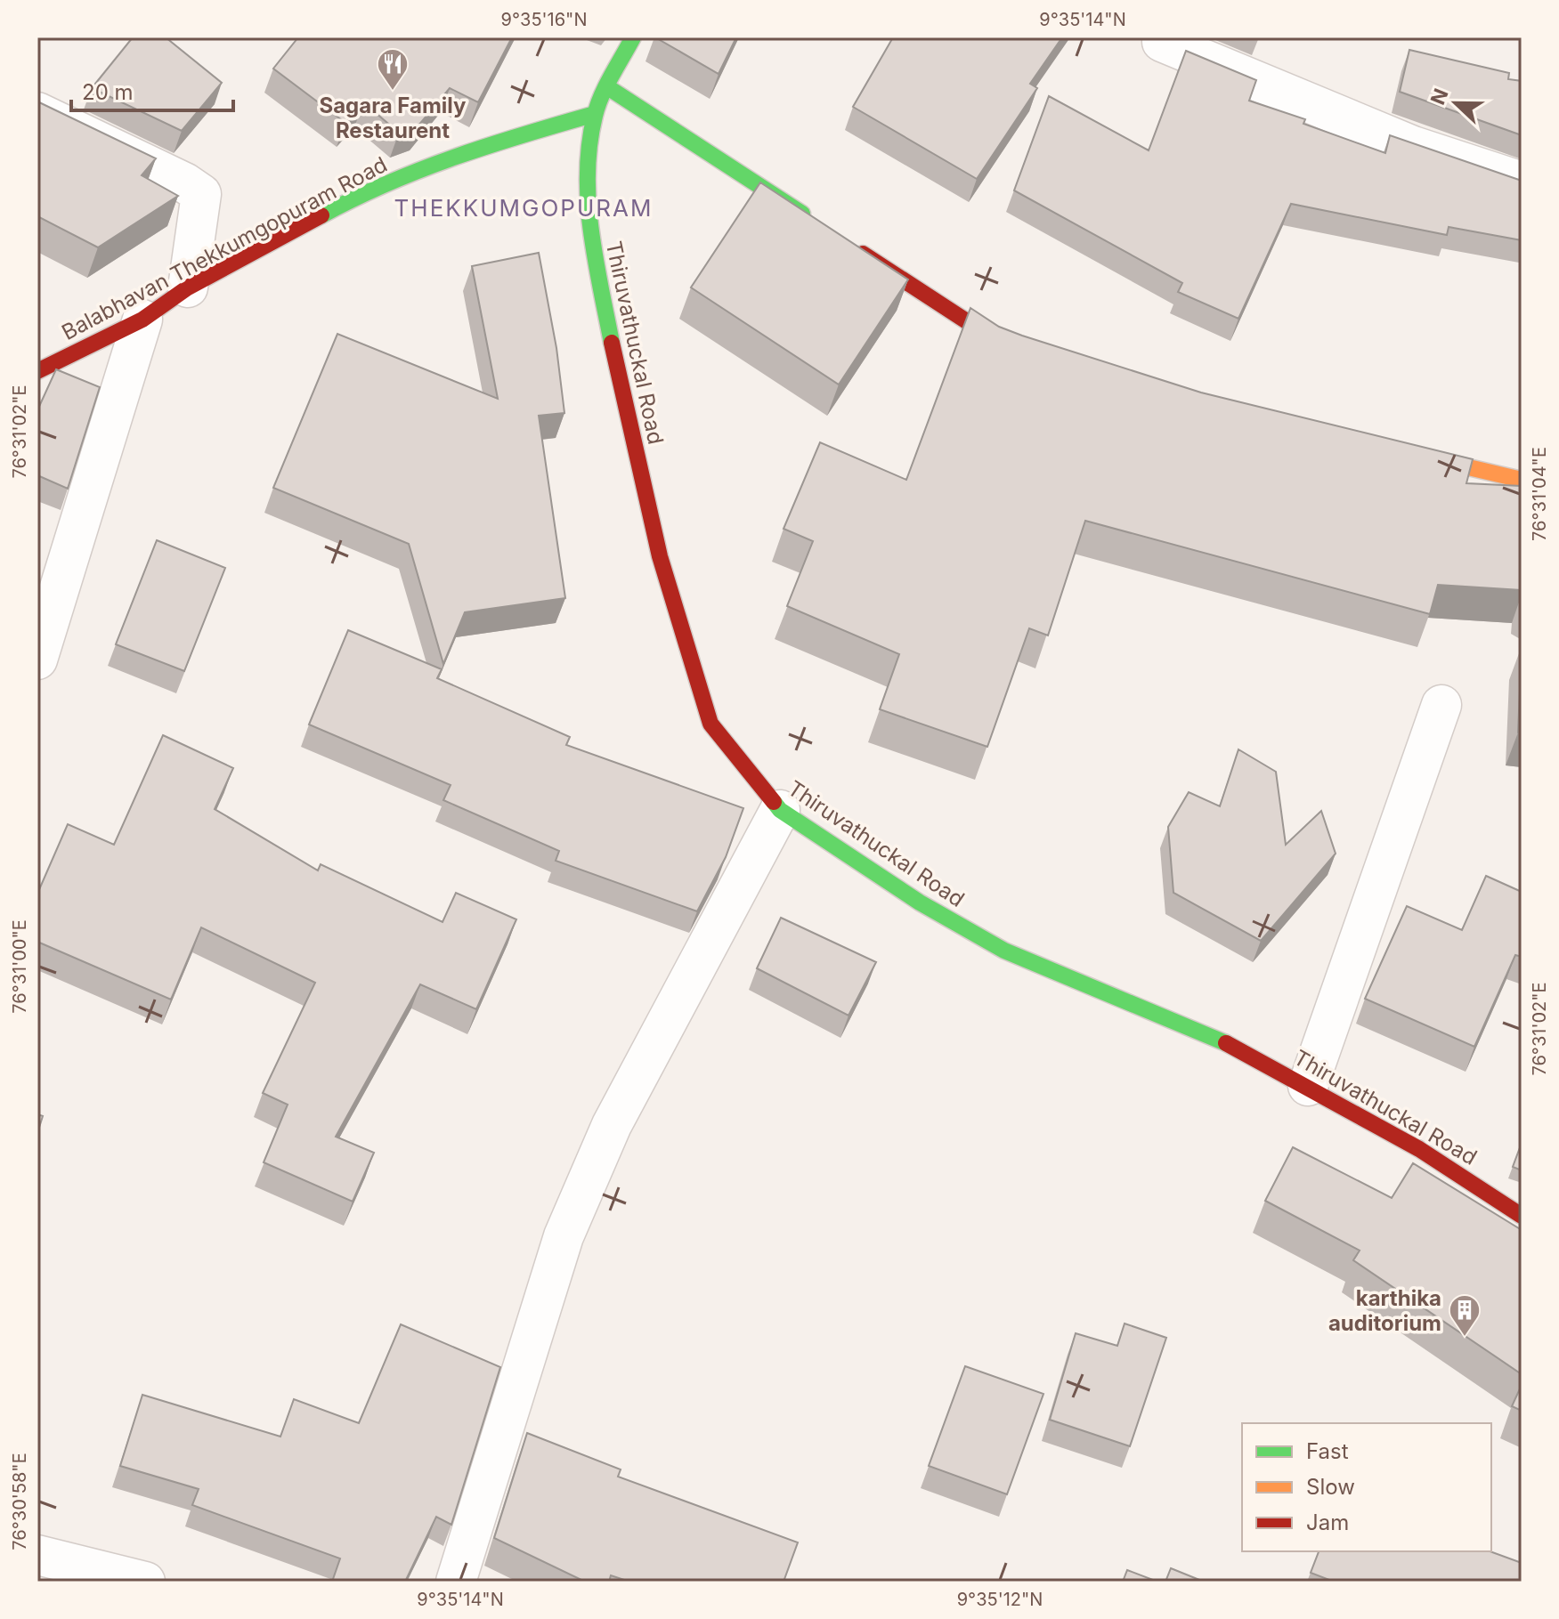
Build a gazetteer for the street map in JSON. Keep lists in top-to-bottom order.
{
  "streets": {
    "main road": ["Balabhavan Thekkumgopuram Road", "Thiruvathuckal Road"]
  },
  "crossings": [
    ["Balabhavan Thekkumgopuram Road", "Thiruvathuckal Road"]
  ],
  "districts": ["THEKKUMGOPURAM"],
  "places": {
    "restaurant": ["Sagara Family Restaurent"],
    "building": ["karthika auditorium"]
  },
  "legend": ["Fast", "Slow", "Jam"],
  "scale_bar": "20 m",
  "north": "left",
  "coordinates": [
    "9°35'16\"N",
    "9°35'14\"N",
    "76°31'02\"E",
    "76°31'04\"E",
    "76°31'00\"E",
    "76°30'58\"E",
    "9°35'12\"N"
  ]
}
